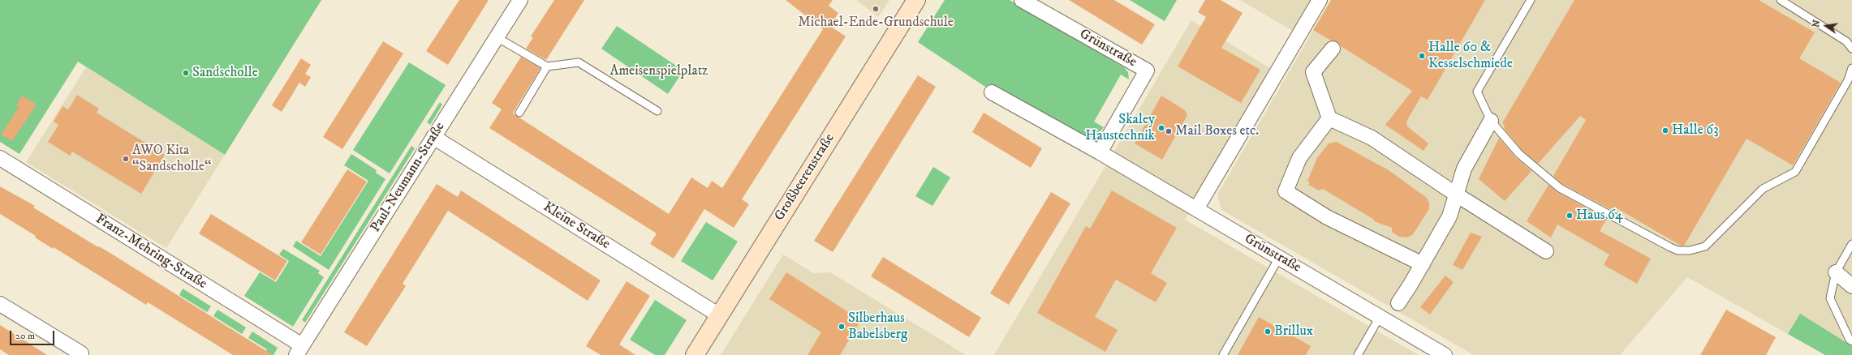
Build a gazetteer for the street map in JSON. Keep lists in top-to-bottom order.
{
  "streets": {
    "street": [
      "Grünstraße",
      "Paul-Neumann-Straße",
      "Großbeerenstraße",
      "Kleine Straße",
      "Franz-Mehring-Straße"
    ]
  },
  "crossings": [
    ["Paul-Neumann-Straße", "Kleine Straße"],
    ["Paul-Neumann-Straße", "Franz-Mehring-Straße"],
    ["Großbeerenstraße", "Kleine Straße"]
  ],
  "parks": ["Ameisenspielplatz"],
  "places": [
    "Michael-Ende-Grundschule",
    "Halle 60 & Kesselschmiede",
    "Sandscholle",
    "Skaley Haustechnik",
    "Halle 63",
    "Mail Boxes etc.",
    "AWO Kita “Sandscholle“",
    "Haus 64",
    "Silberhaus Babelsberg",
    "Brillux"
  ],
  "scale_bar": "20 m",
  "north": "left"
}
